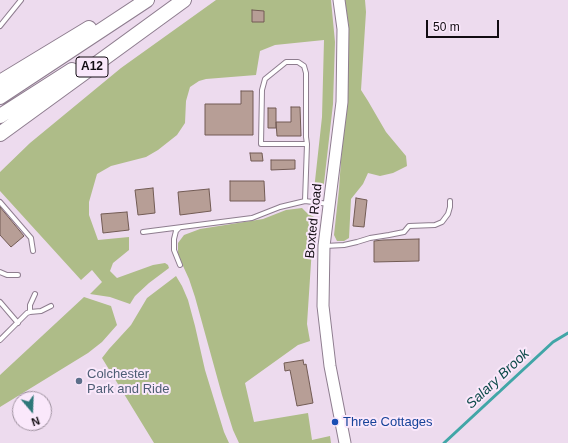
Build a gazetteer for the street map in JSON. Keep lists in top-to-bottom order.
{
  "streets": {
    "highway": ["A12"],
    "street": ["Boxted Road"]
  },
  "water": ["Salary Brook"],
  "places": ["Colchester Park and Ride", "Three Cottages"],
  "scale_bar": "50 m",
  "north": "bottom"
}
